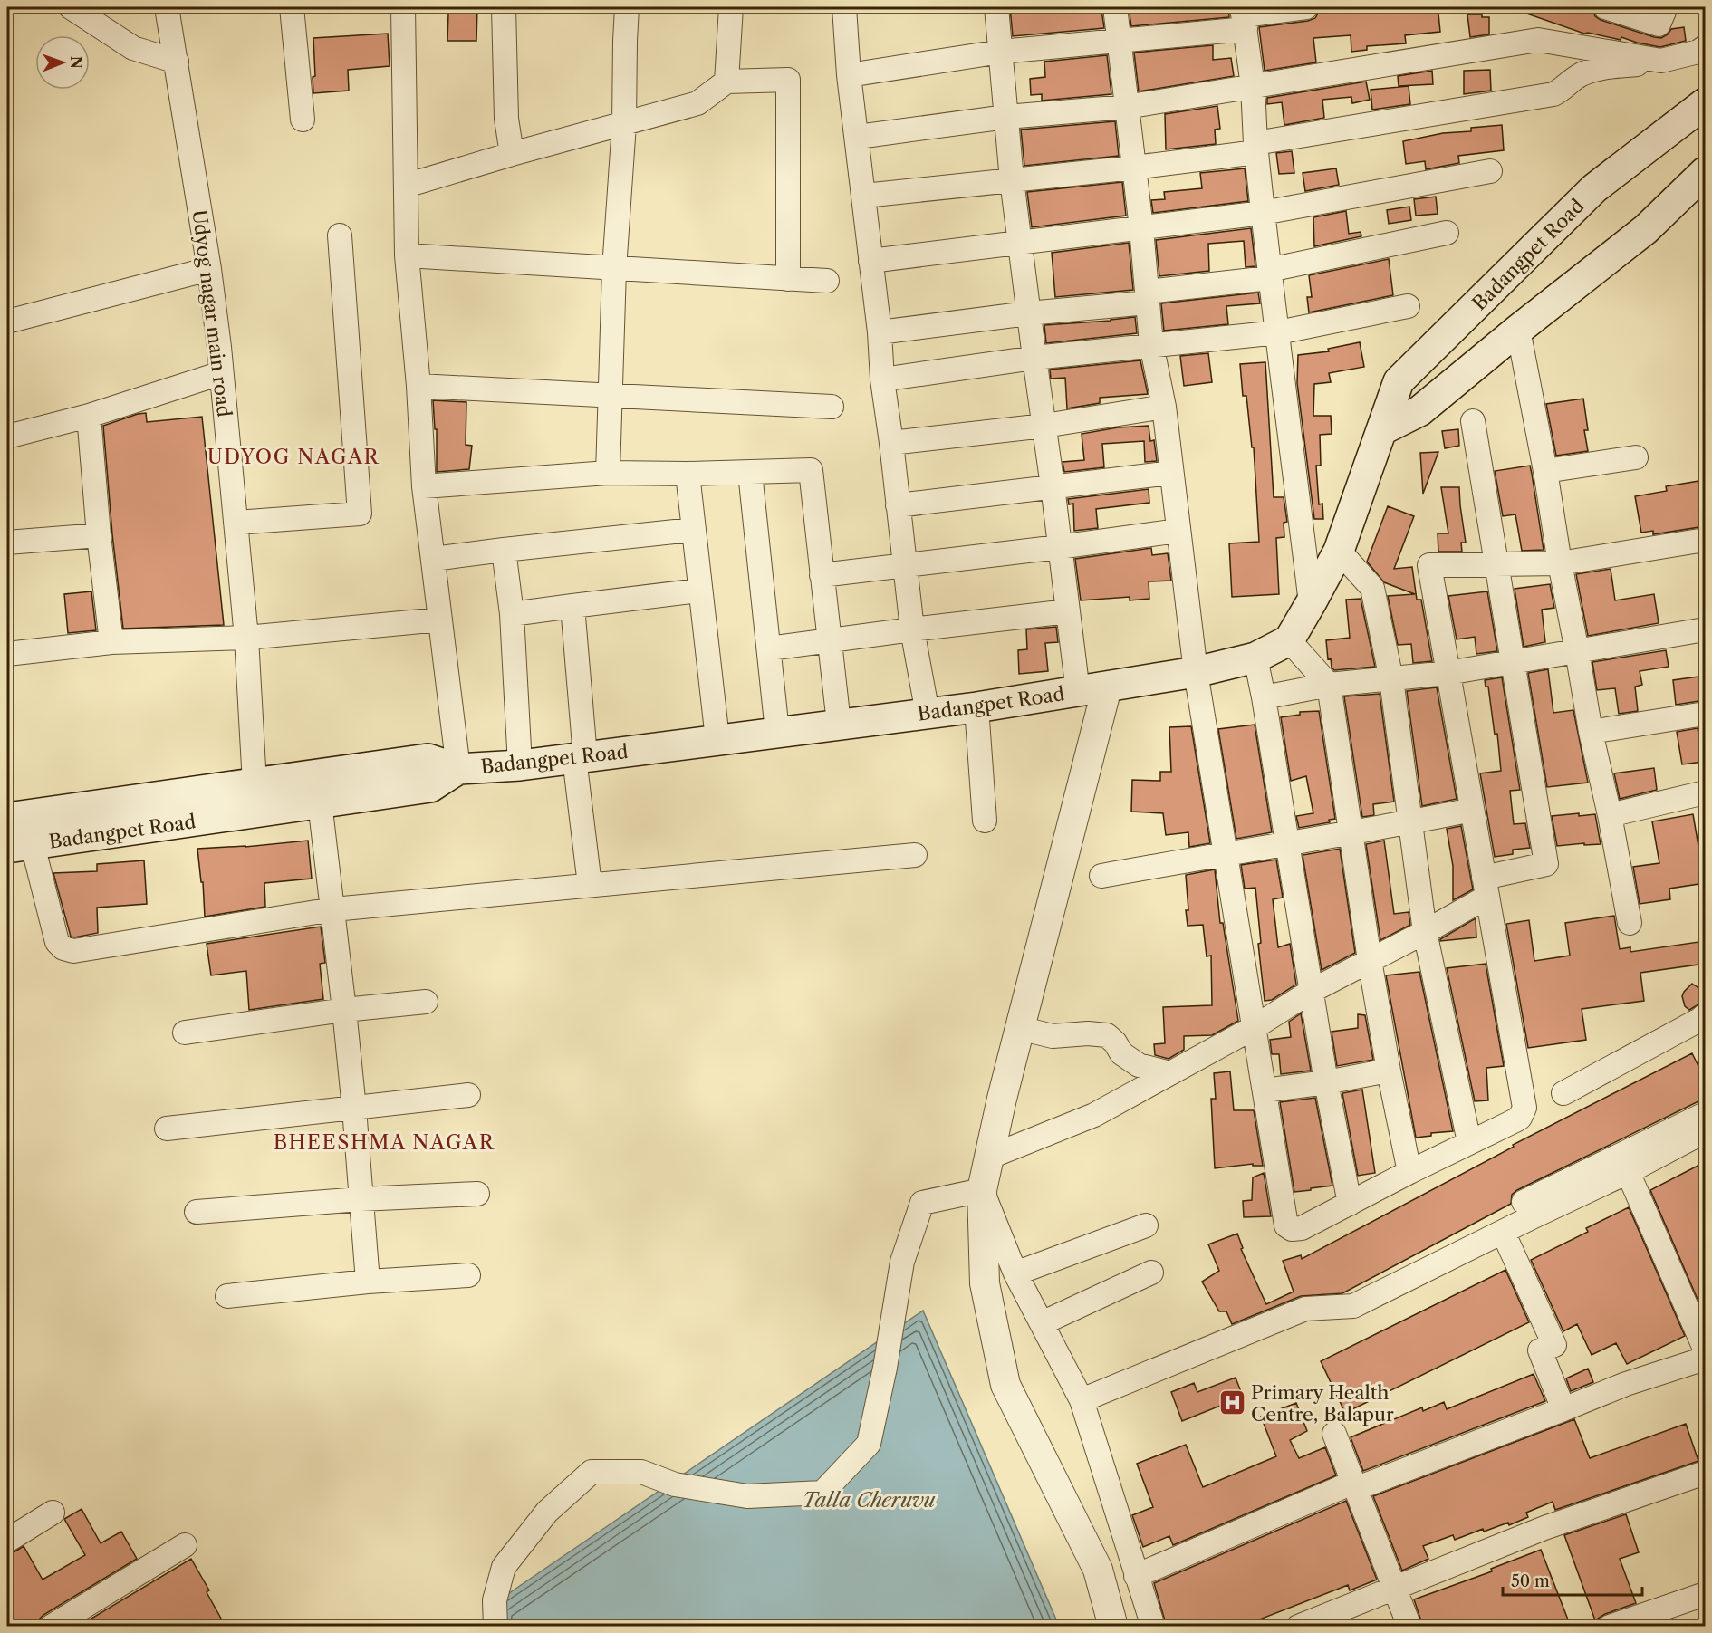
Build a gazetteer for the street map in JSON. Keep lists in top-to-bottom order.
{
  "streets": {
    "main road": ["Badangpet Road"],
    "street": ["Udyog nagar main road"]
  },
  "crossings": [
    ["Badangpet Road", "Udyog nagar main road"]
  ],
  "districts": ["UDYOG NAGAR", "BHEESHMA NAGAR"],
  "water": ["Talla Cheruvu"],
  "places": {
    "hospital": ["Primary Health Centre, Balapur"]
  },
  "scale_bar": "50 m",
  "north": "right"
}
